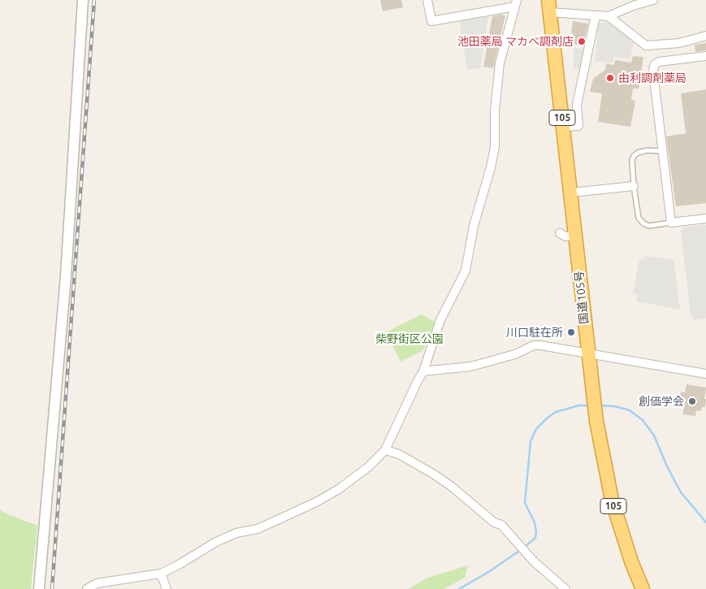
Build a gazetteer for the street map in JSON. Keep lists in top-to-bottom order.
{
  "streets": {
    "highway": ["105", "国道105号"]
  },
  "parks": ["柴野街区公園"],
  "places": [
    "池田薬局 マカベ調剤店",
    "由利調剤薬局",
    "川口駐在所",
    "創価学会"
  ]
}
